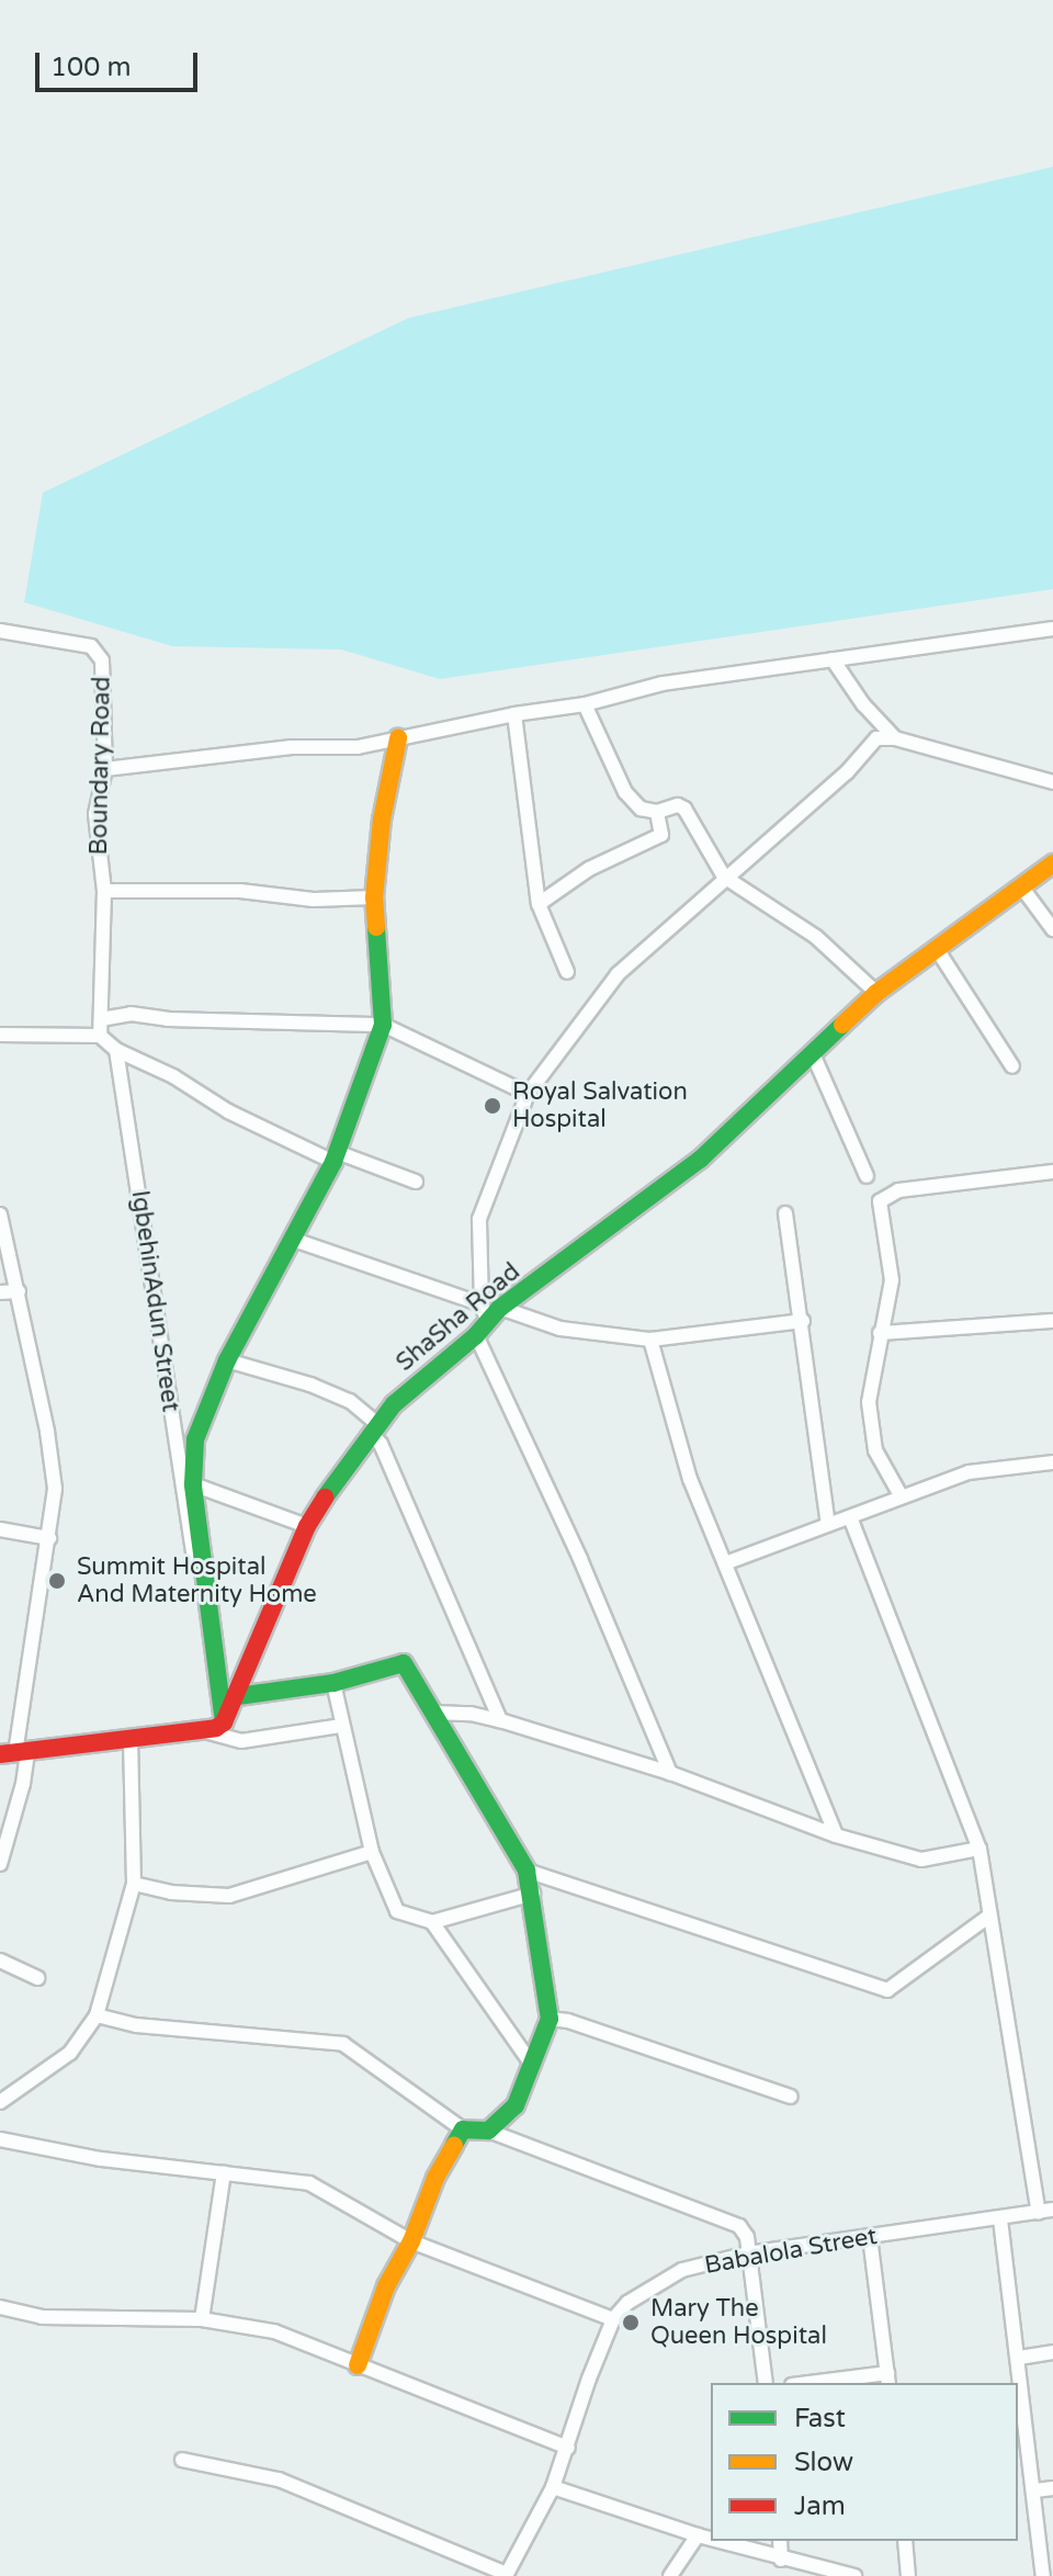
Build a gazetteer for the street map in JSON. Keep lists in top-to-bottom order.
{
  "streets": {
    "street": [
      "Boundary Road",
      "IgbehinAdun Street",
      "ShaSha Road",
      "Babalola Street"
    ]
  },
  "places": ["Royal Salvation Hospital", "Summit Hospital And Maternity Home", "Mary The Queen Hospital"],
  "legend": ["Fast", "Slow", "Jam"],
  "scale_bar": "100 m"
}
